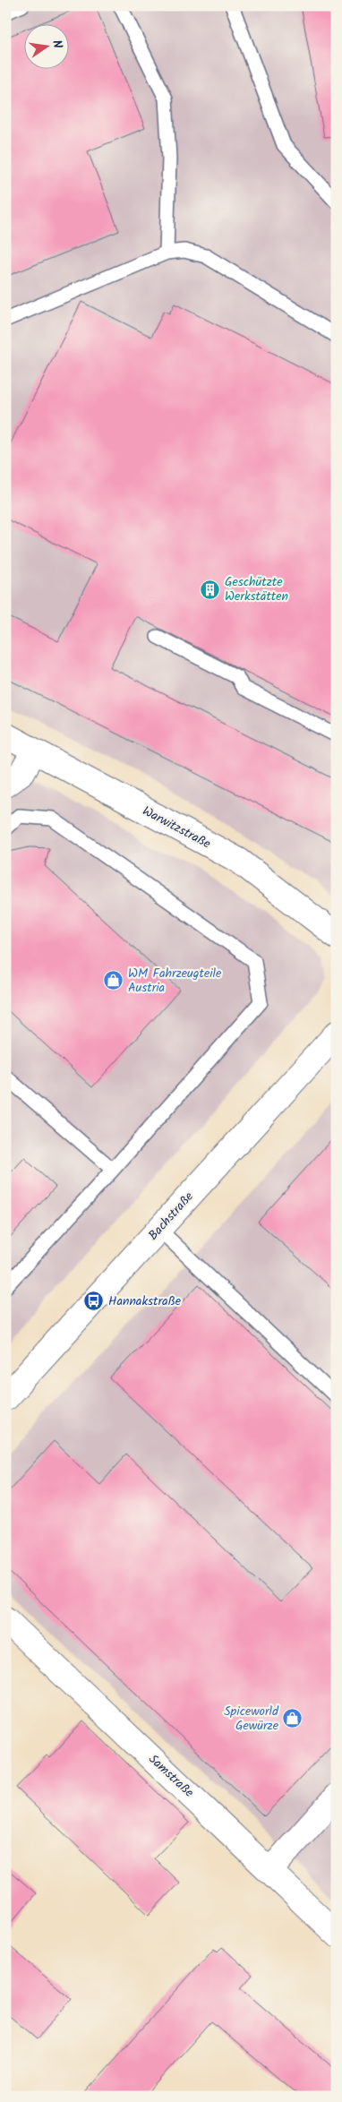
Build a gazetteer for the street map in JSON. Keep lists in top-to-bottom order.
{
  "streets": {
    "street": ["Warwitzstraße", "Bachstraße", "Samstraße"]
  },
  "places": {
    "building": ["Geschützte Werkstätten"],
    "shop": ["WM Fahrzeugteile Austria", "Spiceworld Gewürze"],
    "bus stop": ["Hannakstraße"]
  },
  "north": "right"
}
